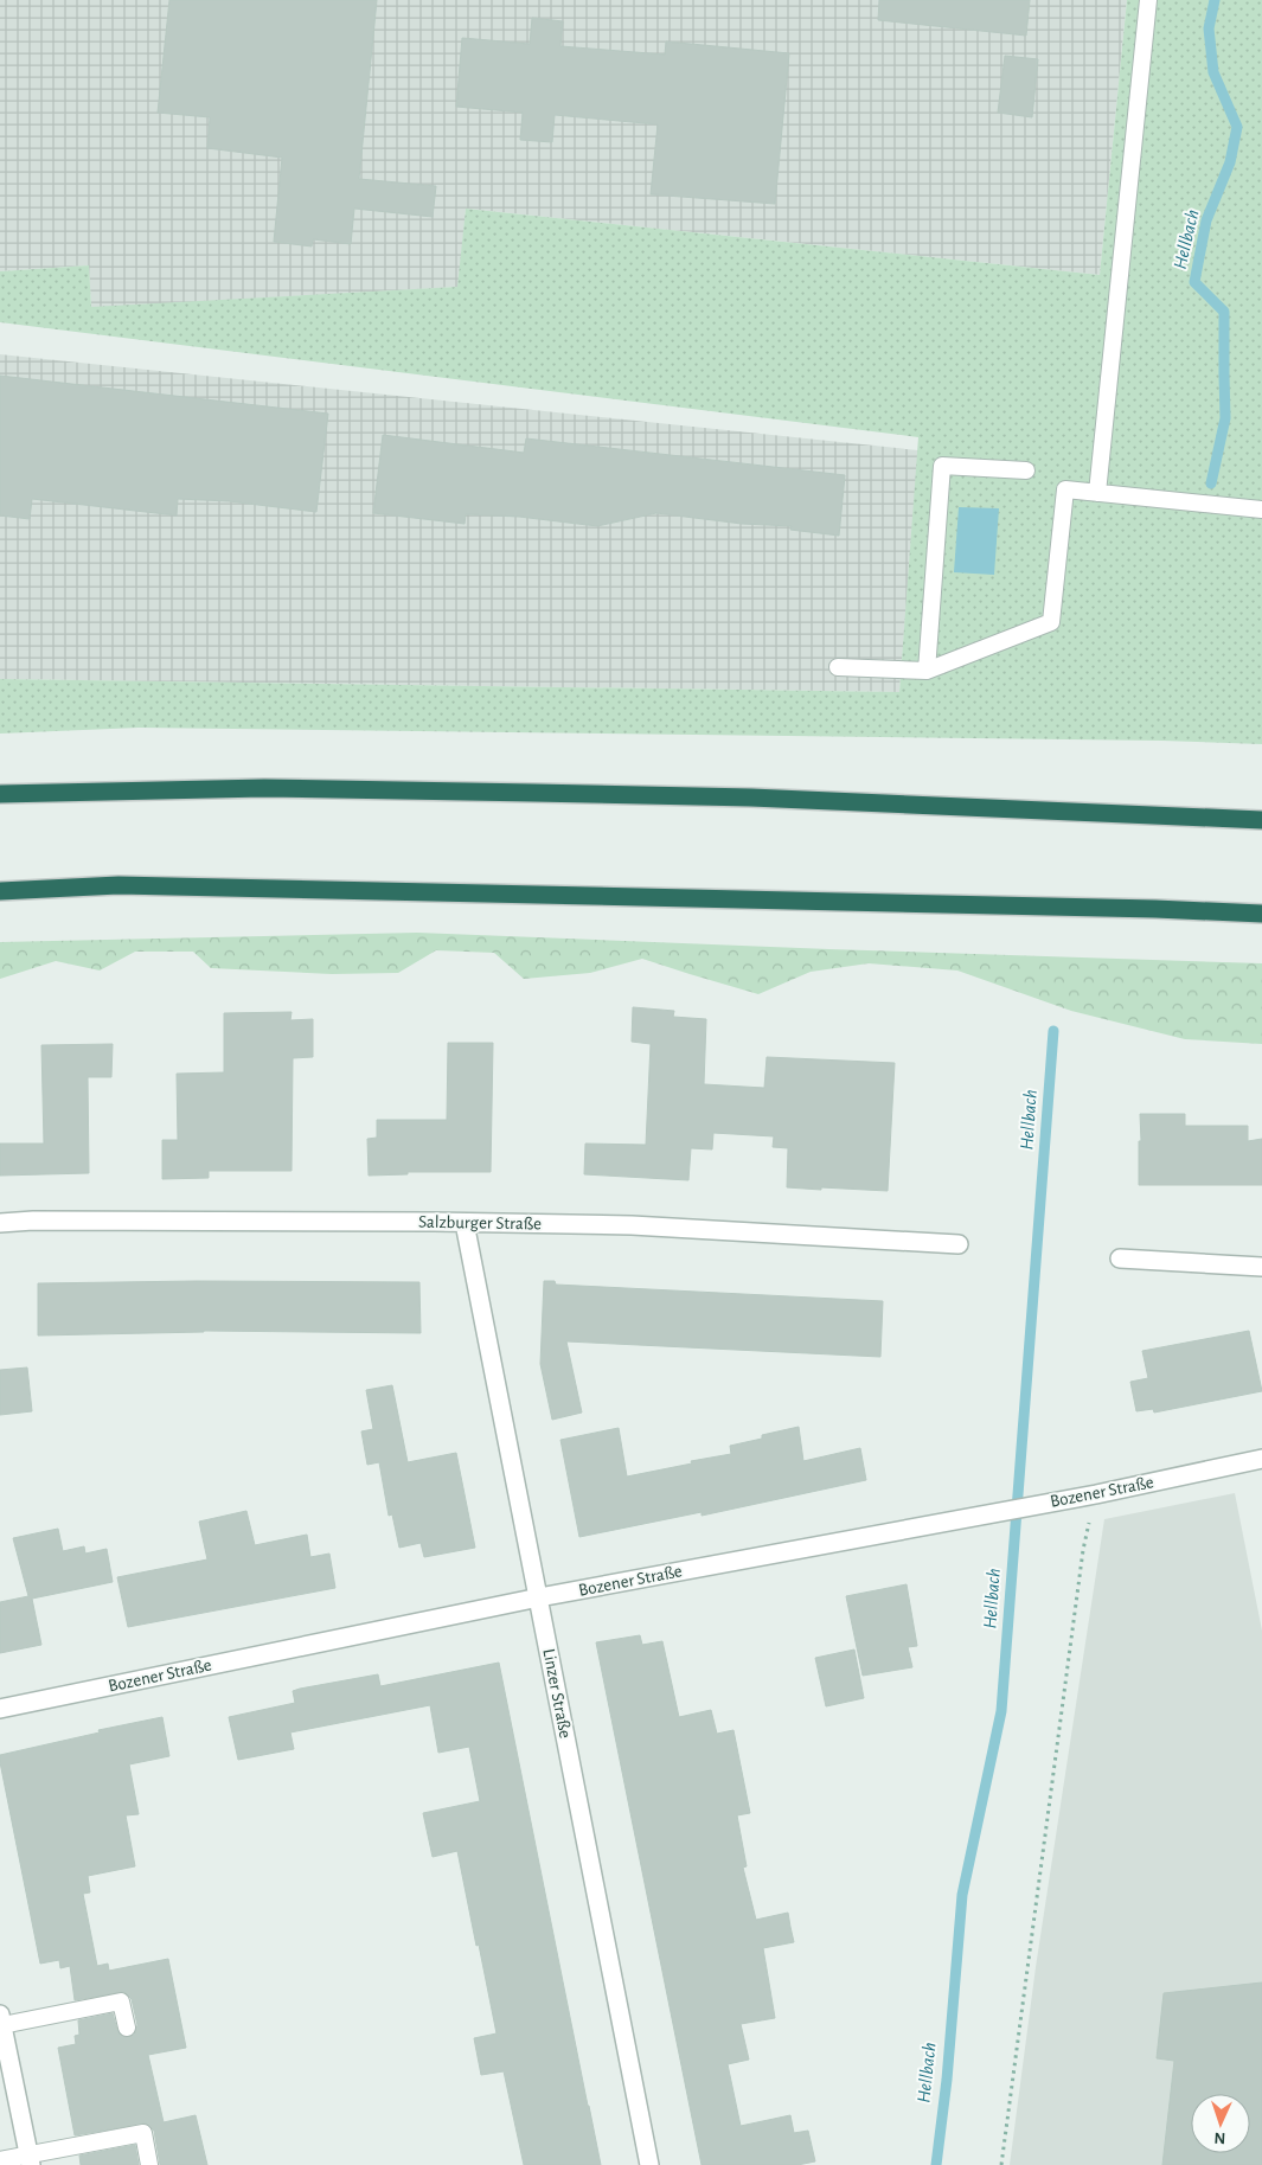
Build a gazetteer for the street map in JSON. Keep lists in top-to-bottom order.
{
  "streets": {
    "street": ["Salzburger Straße", "Bozener Straße", "Linzer Straße"]
  },
  "crossings": [
    ["Salzburger Straße", "Linzer Straße"],
    ["Bozener Straße", "Linzer Straße"]
  ],
  "water": ["Hellbach"],
  "north": "bottom"
}
